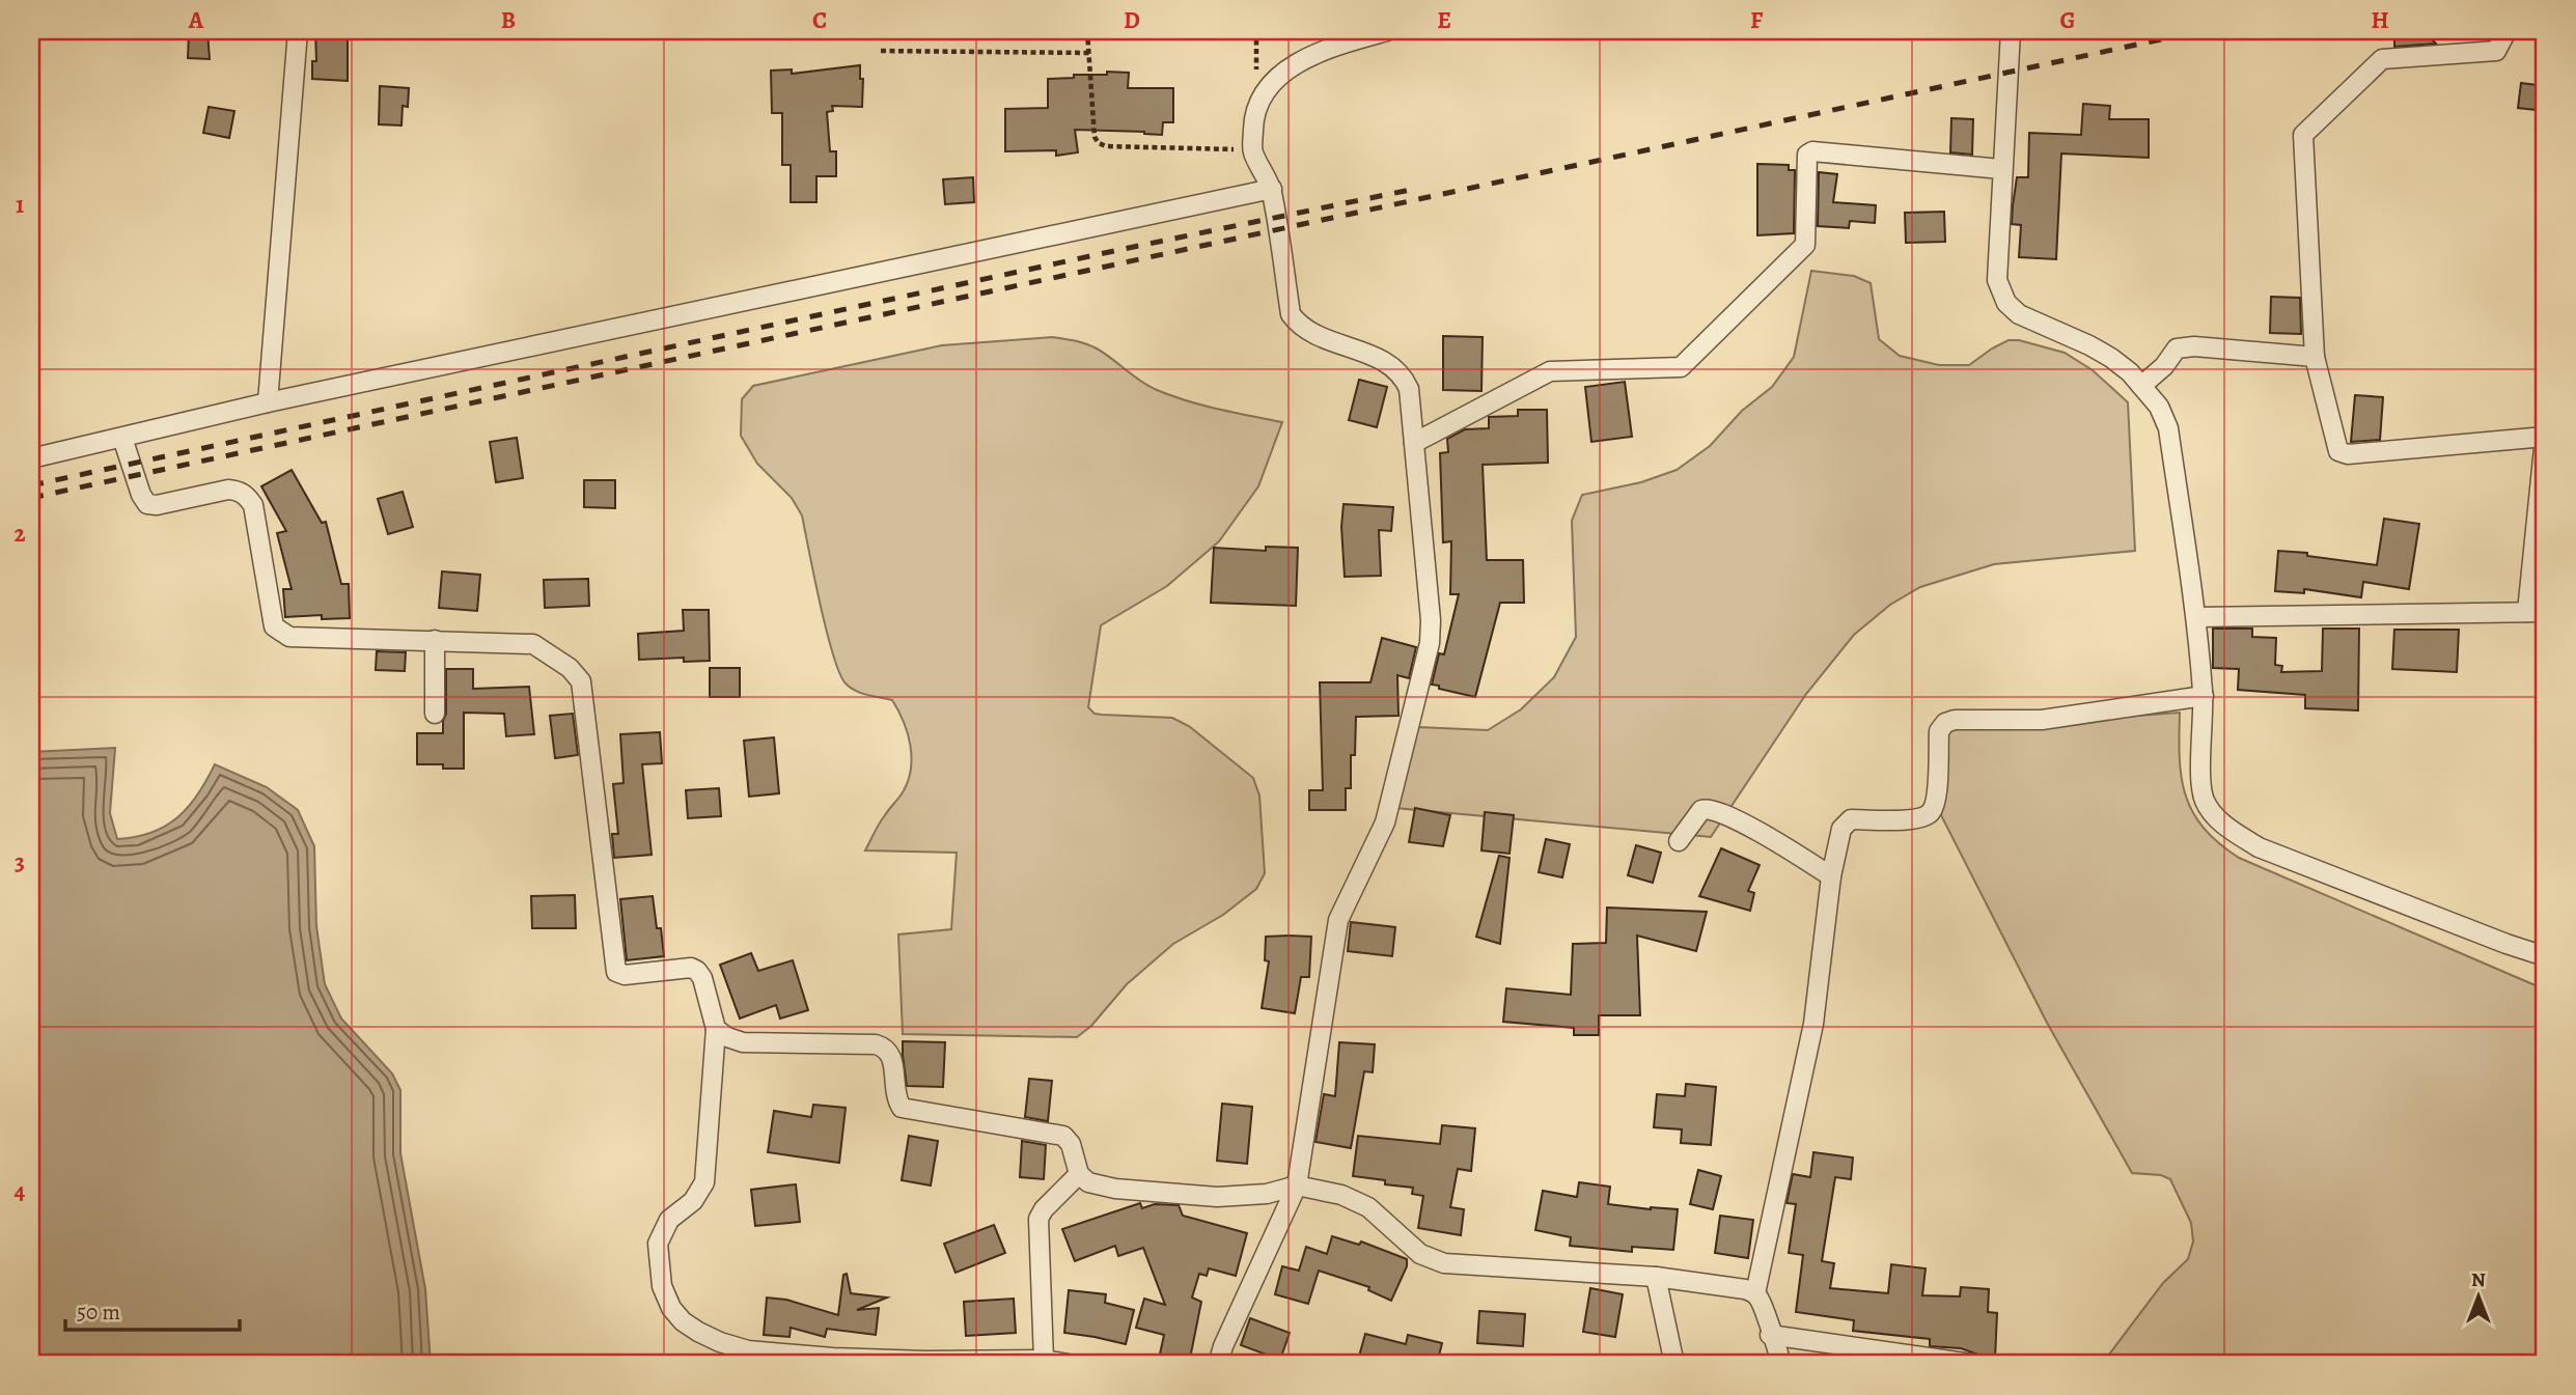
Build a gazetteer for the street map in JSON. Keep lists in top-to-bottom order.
{
  "scale_bar": "50 m",
  "north": "top",
  "grid": {
    "columns": [
      "A",
      "B",
      "C",
      "D",
      "E",
      "F",
      "G",
      "H"
    ],
    "rows": [
      "1",
      "2",
      "3",
      "4"
    ]
  }
}
